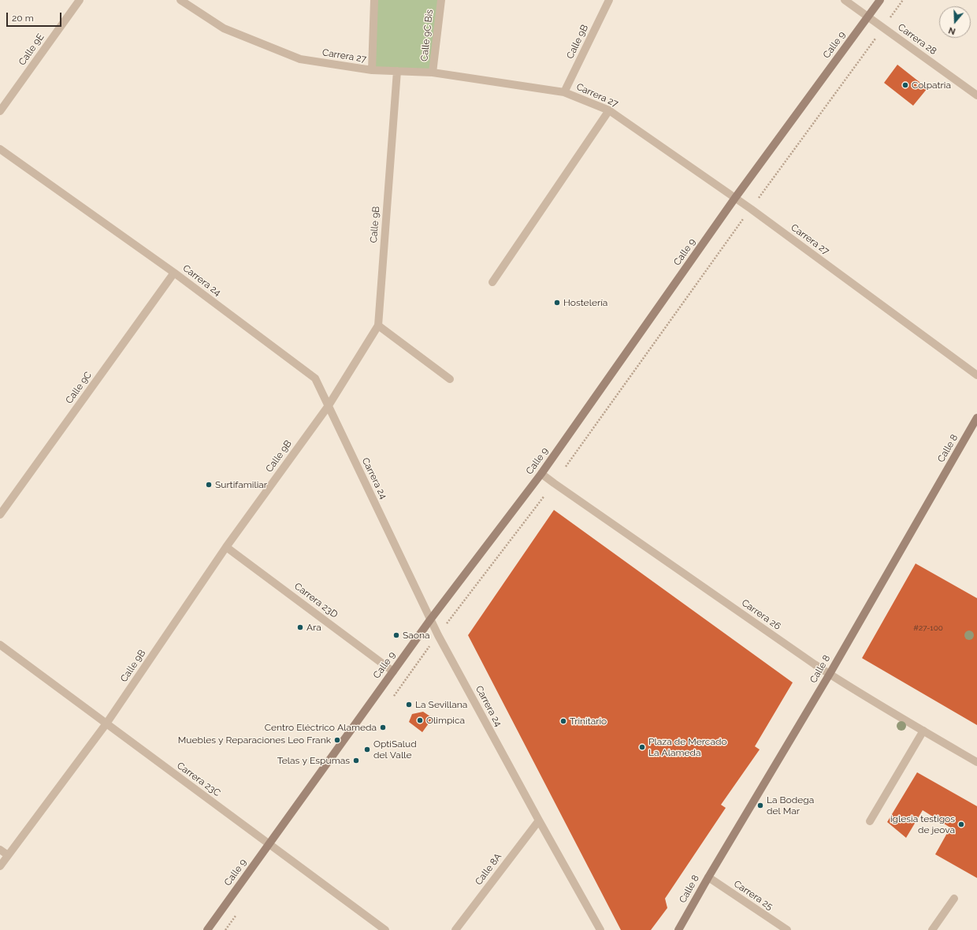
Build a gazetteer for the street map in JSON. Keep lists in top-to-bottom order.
{
  "streets": {
    "main road": ["Calle 9", "Calle 8"],
    "street": [
      "Calle 9C Bis",
      "Carrera 28",
      "Calle 9B",
      "Calle 9E",
      "Carrera 27",
      "Carrera 24",
      "Calle 9C",
      "Carrera 23D",
      "Carrera 26",
      "Carrera 23C",
      "Calle 8A",
      "Carrera 25"
    ]
  },
  "crossings": [
    ["Calle 9C Bis", "Carrera 27"],
    ["Carrera 28", "Calle 9"],
    ["Calle 9B", "Carrera 27"],
    ["Calle 9B", "Carrera 24"],
    ["Calle 9B", "Carrera 23D"],
    ["Calle 9B", "Carrera 23C"],
    ["Calle 9", "Carrera 27"],
    ["Calle 9", "Carrera 24"],
    ["Calle 9", "Carrera 23D"],
    ["Calle 9", "Carrera 26"],
    ["Calle 9", "Carrera 23C"],
    ["Carrera 24", "Calle 9C"],
    ["Carrera 24", "Calle 8A"],
    ["Calle 8", "Carrera 26"],
    ["Calle 8", "Carrera 25"]
  ],
  "places": [
    "Colpatria",
    "Hostelería",
    "Surtifamiliar",
    "Ara",
    "Saona",
    "La Sevillana",
    "Olimpica",
    "Trinitario",
    "Centro Eléctrico Alameda",
    "Muebles y Reparaciones Leo Frank",
    "Plaza de Mercado La Alameda",
    "OptiSalud del Valle",
    "Telas y Espumas",
    "La Bodega del Mar",
    "iglesia testigos de jeova"
  ],
  "house_numbers": ["#27-100"],
  "scale_bar": "20 m",
  "north": "bottom"
}
